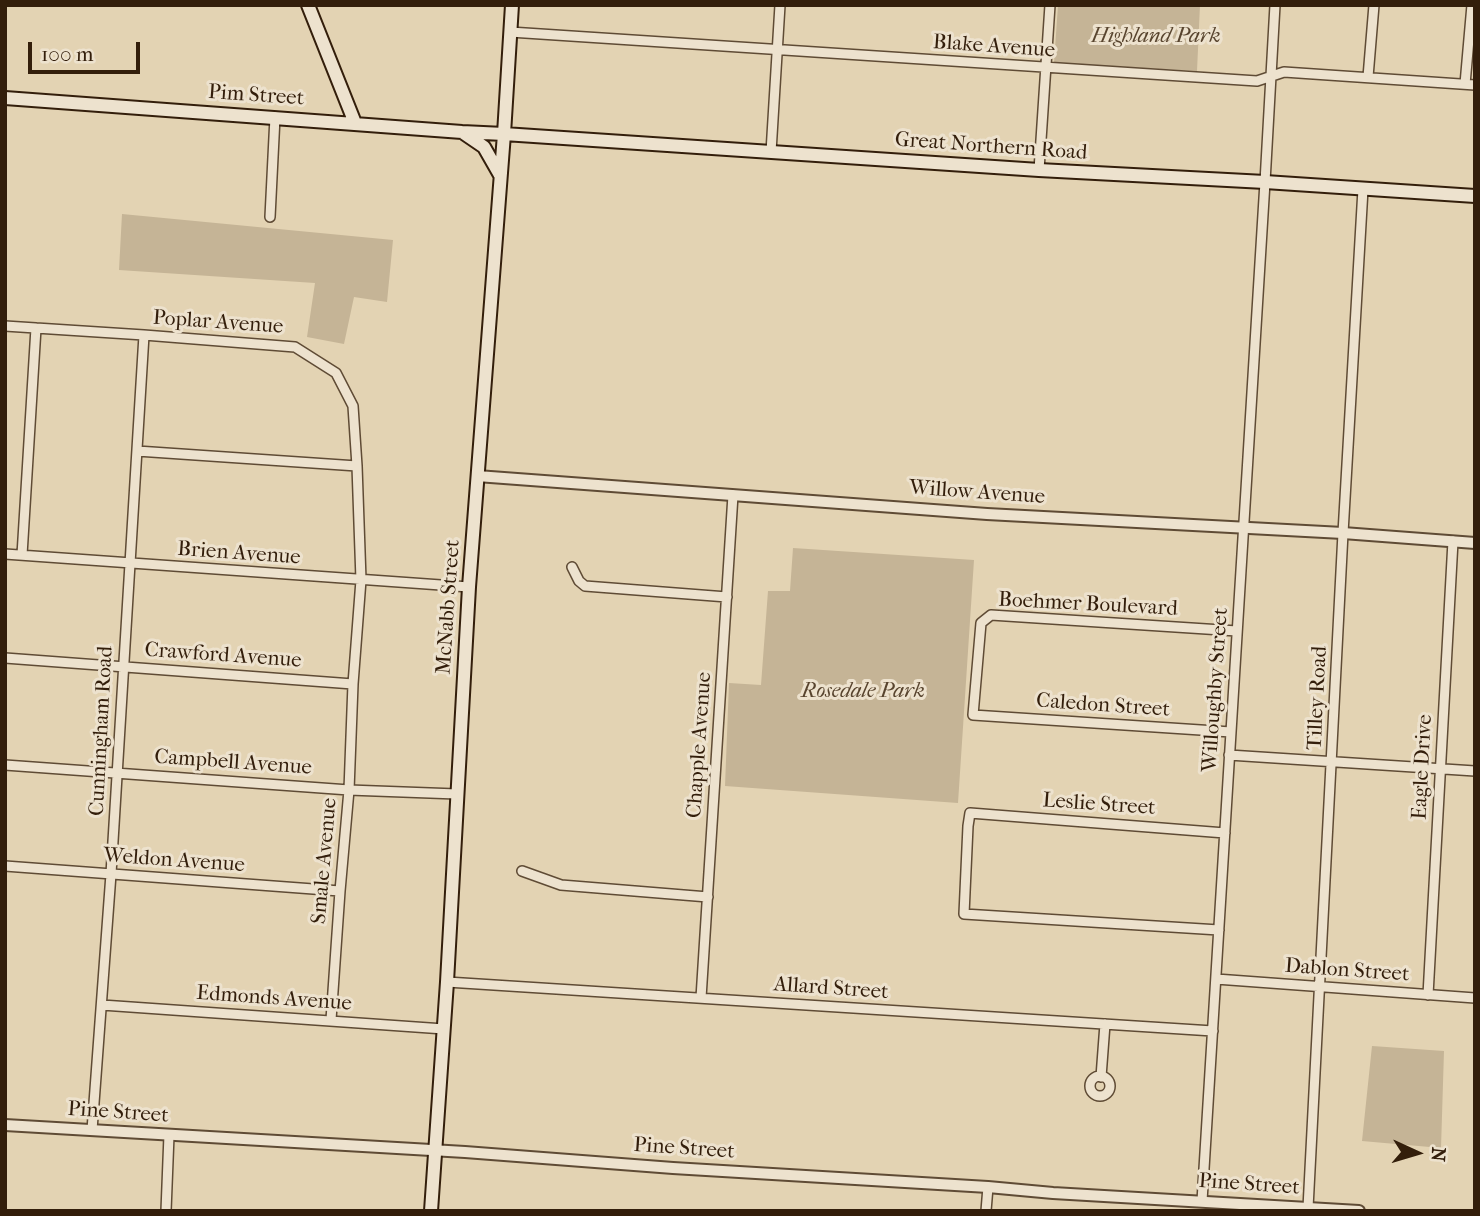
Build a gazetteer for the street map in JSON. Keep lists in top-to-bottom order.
{
  "streets": {
    "main road": ["Pim Street", "Great Northern Road", "McNabb Street"],
    "street": [
      "Blake Avenue",
      "Poplar Avenue",
      "Willow Avenue",
      "Brien Avenue",
      "Boehmer Boulevard",
      "Crawford Avenue",
      "Willoughby Street",
      "Tilley Road",
      "Caledon Street",
      "Cunningham Road",
      "Chapple Avenue",
      "Campbell Avenue",
      "Eagle Drive",
      "Leslie Street",
      "Weldon Avenue",
      "Smale Avenue",
      "Dablon Street",
      "Allard Street",
      "Edmonds Avenue",
      "Pine Street"
    ]
  },
  "crossings": [
    ["Blake Avenue", "McNabb Street"],
    ["Blake Avenue", "Willoughby Street"],
    ["Pim Street", "Great Northern Road"],
    ["Pim Street", "McNabb Street"],
    ["Great Northern Road", "McNabb Street"],
    ["Great Northern Road", "Willoughby Street"],
    ["Great Northern Road", "Tilley Road"],
    ["Poplar Avenue", "Brien Avenue"],
    ["Poplar Avenue", "Cunningham Road"],
    ["Poplar Avenue", "Smale Avenue"],
    ["Willow Avenue", "McNabb Street"],
    ["Willow Avenue", "Willoughby Street"],
    ["Willow Avenue", "Tilley Road"],
    ["Willow Avenue", "Chapple Avenue"],
    ["Willow Avenue", "Eagle Drive"],
    ["Brien Avenue", "McNabb Street"],
    ["Brien Avenue", "Cunningham Road"],
    ["Brien Avenue", "Smale Avenue"],
    ["Boehmer Boulevard", "Willoughby Street"],
    ["Boehmer Boulevard", "Caledon Street"],
    ["McNabb Street", "Campbell Avenue"],
    ["McNabb Street", "Allard Street"],
    ["McNabb Street", "Edmonds Avenue"],
    ["McNabb Street", "Pine Street"],
    ["Crawford Avenue", "Cunningham Road"],
    ["Crawford Avenue", "Smale Avenue"],
    ["Willoughby Street", "Caledon Street"],
    ["Willoughby Street", "Leslie Street"],
    ["Willoughby Street", "Dablon Street"],
    ["Willoughby Street", "Allard Street"],
    ["Willoughby Street", "Pine Street"],
    ["Tilley Road", "Dablon Street"],
    ["Tilley Road", "Pine Street"],
    ["Cunningham Road", "Campbell Avenue"],
    ["Cunningham Road", "Weldon Avenue"],
    ["Cunningham Road", "Edmonds Avenue"],
    ["Cunningham Road", "Pine Street"],
    ["Chapple Avenue", "Allard Street"],
    ["Campbell Avenue", "Smale Avenue"],
    ["Eagle Drive", "Dablon Street"],
    ["Weldon Avenue", "Smale Avenue"],
    ["Smale Avenue", "Edmonds Avenue"]
  ],
  "parks": ["Highland Park", "Rosedale Park"],
  "scale_bar": "100 m",
  "north": "right"
}
